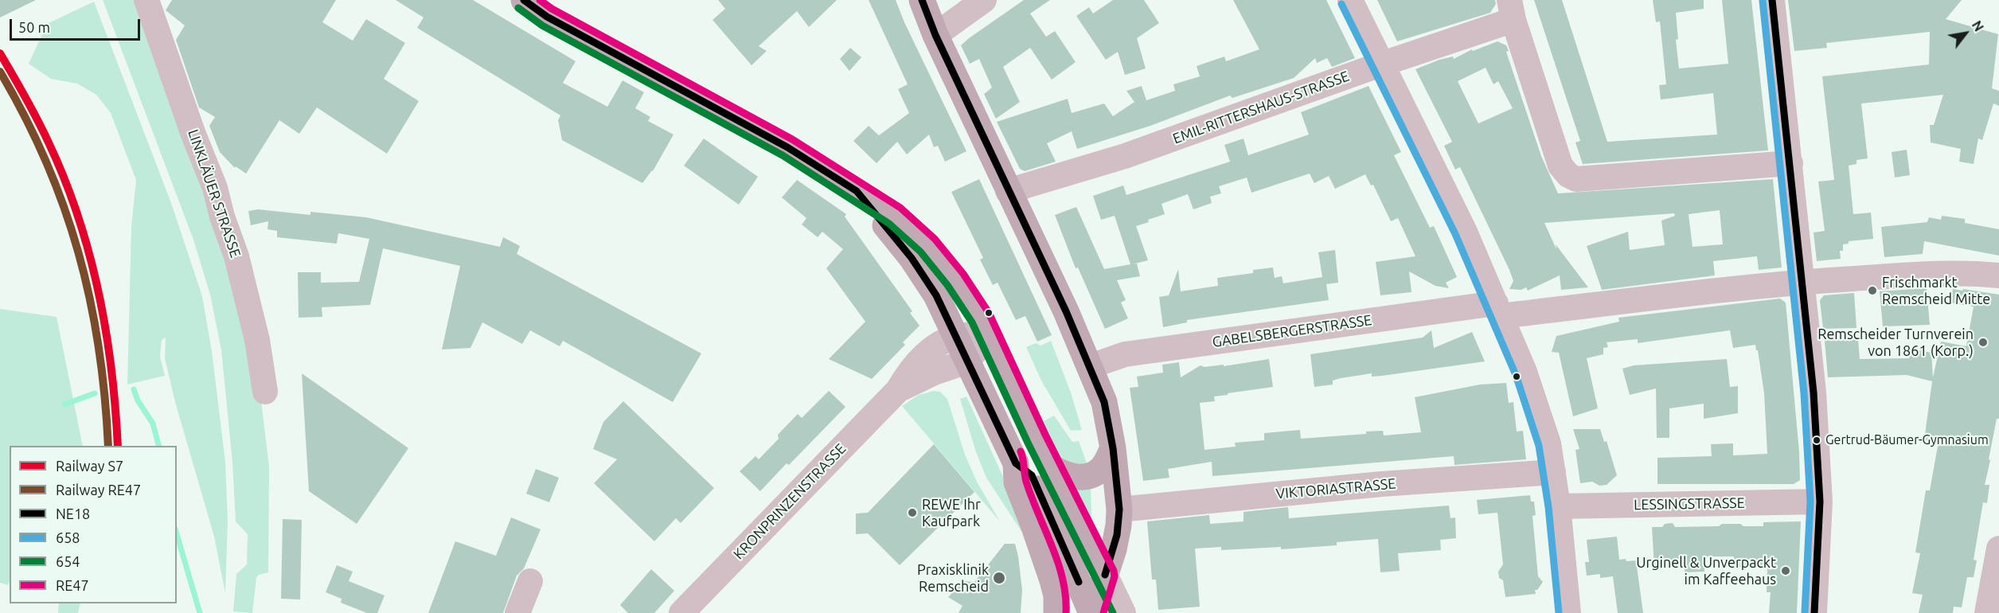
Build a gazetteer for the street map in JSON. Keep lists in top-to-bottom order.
{
  "streets": {
    "street": [
      "EMIL-RITTERSHAUS-STRASSE",
      "LINKLÄUER STRASSE",
      "GABELSBERGERSTRASSE",
      "VIKTORIASTRASSE",
      "KRONPRINZENSTRASSE",
      "LESSINGSTRASSE"
    ]
  },
  "places": [
    "Frischmarkt Remscheid Mitte",
    "Remscheider Turnverein von 1861 (Korp.)",
    "Gertrud-Bäumer-Gymnasium",
    "REWE Ihr Kaufpark",
    "Urginell & Unverpackt im Kaffeehaus",
    "Praxisklinik Remscheid"
  ],
  "lines": [
    "transit line NE18",
    "transit line RE47",
    "transit line 658",
    "transit line 654",
    "rail line S7",
    "rail line RE47"
  ],
  "legend": [
    "Railway S7",
    "Railway RE47",
    "NE18",
    "658",
    "654",
    "RE47"
  ],
  "scale_bar": "50 m",
  "north": "top right"
}
